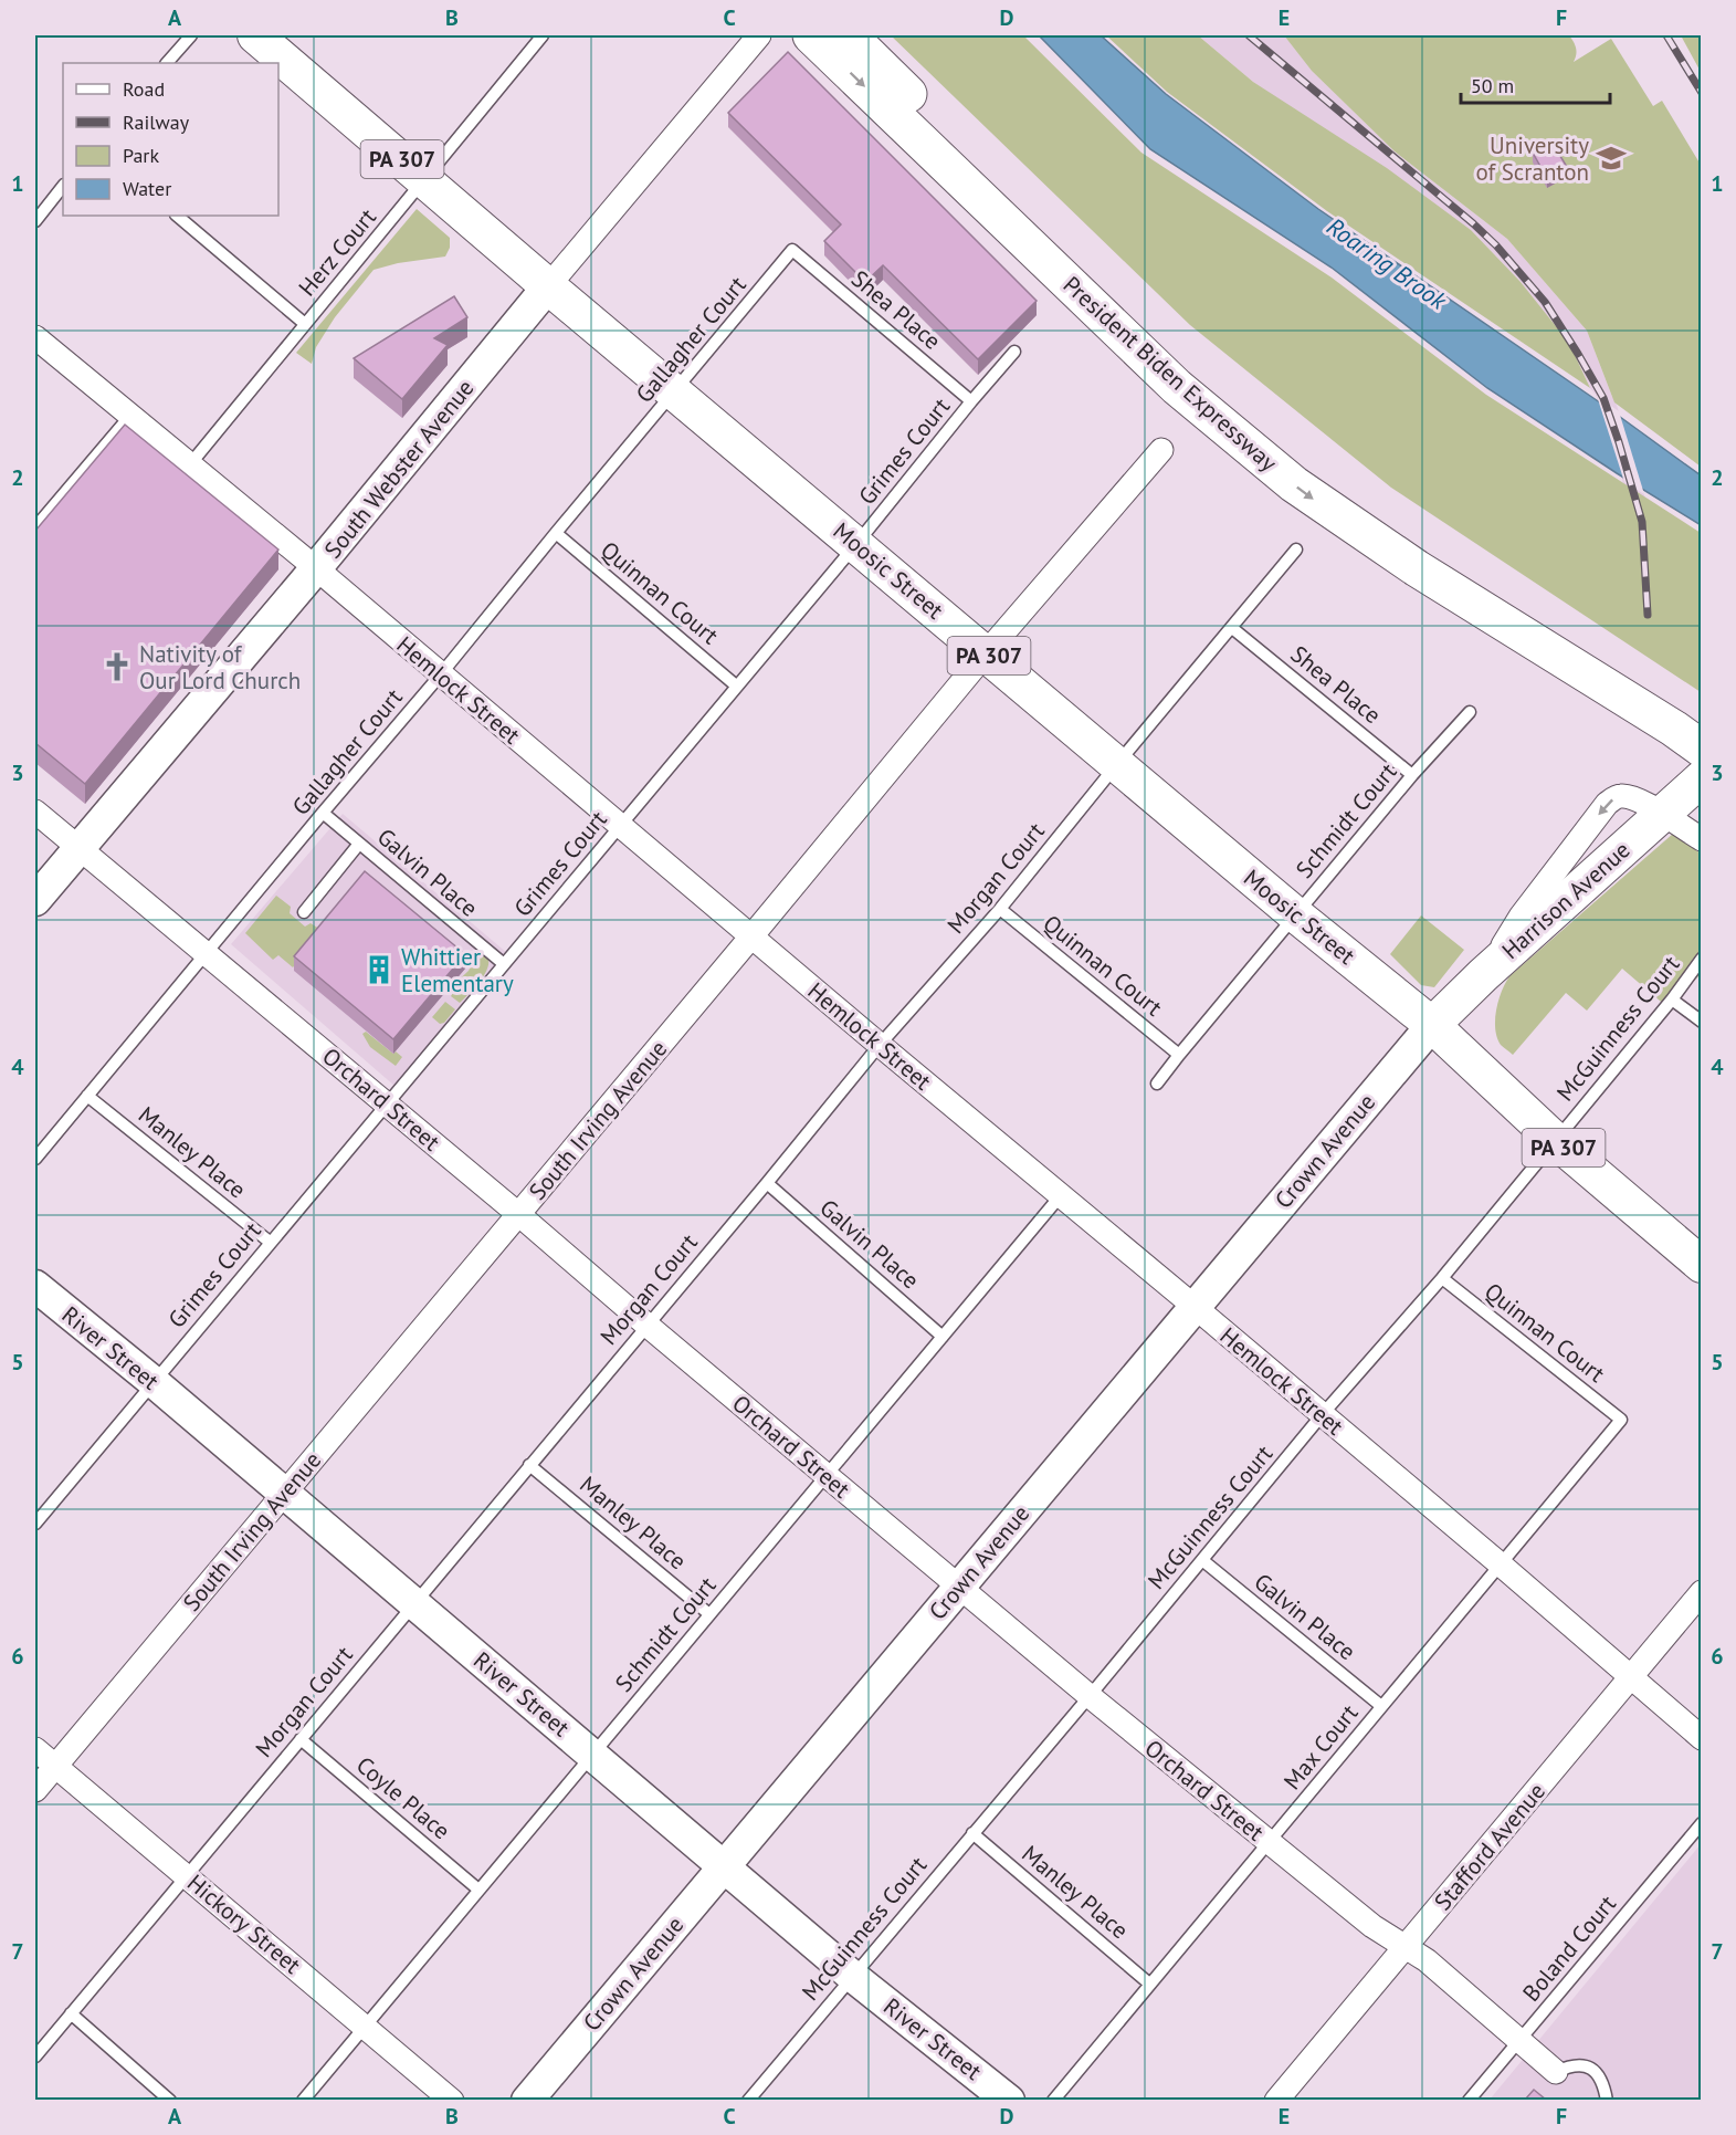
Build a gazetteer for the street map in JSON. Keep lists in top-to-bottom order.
{
  "streets": {
    "highway": ["President Biden Expressway"],
    "main road": [
      "PA 307",
      "South Webster Avenue",
      "Moosic Street",
      "Harrison Avenue",
      "Crown Avenue",
      "River Street"
    ],
    "street": [
      "Hemlock Street",
      "Orchard Street",
      "South Irving Avenue",
      "Stafford Avenue",
      "Hickory Street"
    ],
    "lane": [
      "Herz Court",
      "Shea Place",
      "Gallagher Court",
      "Grimes Court",
      "Quinnan Court",
      "Schmidt Court",
      "Galvin Place",
      "Morgan Court",
      "McGuinness Court",
      "Manley Place",
      "Max Court",
      "Coyle Place",
      "Boland Court"
    ]
  },
  "crossings": [
    ["Herz Court", "Moosic Street"],
    ["Herz Court", "Hemlock Street"],
    ["Shea Place", "Gallagher Court"],
    ["Shea Place", "Grimes Court"],
    ["Shea Place", "Schmidt Court"],
    ["Shea Place", "Morgan Court"],
    ["Gallagher Court", "Moosic Street"],
    ["Gallagher Court", "Quinnan Court"],
    ["Gallagher Court", "Hemlock Street"],
    ["Gallagher Court", "Galvin Place"],
    ["Gallagher Court", "Orchard Street"],
    ["Gallagher Court", "Manley Place"],
    ["President Biden Expressway", "Harrison Avenue"],
    ["Grimes Court", "Moosic Street"],
    ["Grimes Court", "Quinnan Court"],
    ["Grimes Court", "Hemlock Street"],
    ["Grimes Court", "Galvin Place"],
    ["Grimes Court", "Orchard Street"],
    ["Grimes Court", "Manley Place"],
    ["Grimes Court", "River Street"],
    ["South Webster Avenue", "Moosic Street"],
    ["South Webster Avenue", "Hemlock Street"],
    ["South Webster Avenue", "Orchard Street"],
    ["Moosic Street", "Schmidt Court"],
    ["Moosic Street", "Morgan Court"],
    ["Moosic Street", "Harrison Avenue"],
    ["Moosic Street", "McGuinness Court"],
    ["Moosic Street", "South Irving Avenue"],
    ["Moosic Street", "Crown Avenue"],
    ["Quinnan Court", "Schmidt Court"],
    ["Quinnan Court", "Morgan Court"],
    ["Quinnan Court", "McGuinness Court"],
    ["Quinnan Court", "Max Court"],
    ["Hemlock Street", "Schmidt Court"],
    ["Hemlock Street", "Morgan Court"],
    ["Hemlock Street", "McGuinness Court"],
    ["Hemlock Street", "South Irving Avenue"],
    ["Hemlock Street", "Crown Avenue"],
    ["Hemlock Street", "Max Court"],
    ["Hemlock Street", "Stafford Avenue"],
    ["Schmidt Court", "Galvin Place"],
    ["Schmidt Court", "Orchard Street"],
    ["Schmidt Court", "Manley Place"],
    ["Schmidt Court", "River Street"],
    ["Schmidt Court", "Coyle Place"],
    ["Schmidt Court", "Hickory Street"],
    ["Galvin Place", "Morgan Court"],
    ["Galvin Place", "McGuinness Court"],
    ["Galvin Place", "Max Court"],
    ["Morgan Court", "Orchard Street"],
    ["Morgan Court", "Manley Place"],
    ["Morgan Court", "River Street"],
    ["Morgan Court", "Coyle Place"],
    ["Morgan Court", "Hickory Street"],
    ["Harrison Avenue", "Crown Avenue"],
    ["McGuinness Court", "Orchard Street"],
    ["McGuinness Court", "Manley Place"],
    ["McGuinness Court", "River Street"],
    ["Orchard Street", "South Irving Avenue"],
    ["Orchard Street", "Crown Avenue"],
    ["Orchard Street", "Max Court"],
    ["Orchard Street", "Stafford Avenue"],
    ["Orchard Street", "Boland Court"],
    ["South Irving Avenue", "River Street"],
    ["South Irving Avenue", "Hickory Street"],
    ["Crown Avenue", "River Street"],
    ["Manley Place", "Max Court"]
  ],
  "water": ["Roaring Brook"],
  "places": {
    "school or university": ["University of Scranton"],
    "church": ["Nativity of Our Lord Church"],
    "building": ["Whittier Elementary"]
  },
  "legend": [
    "Road",
    "Railway",
    "Park",
    "Water"
  ],
  "scale_bar": "50 m",
  "grid": {
    "columns": [
      "A",
      "B",
      "C",
      "D",
      "E",
      "F"
    ],
    "rows": [
      "1",
      "2",
      "3",
      "4",
      "5",
      "6",
      "7"
    ]
  }
}
